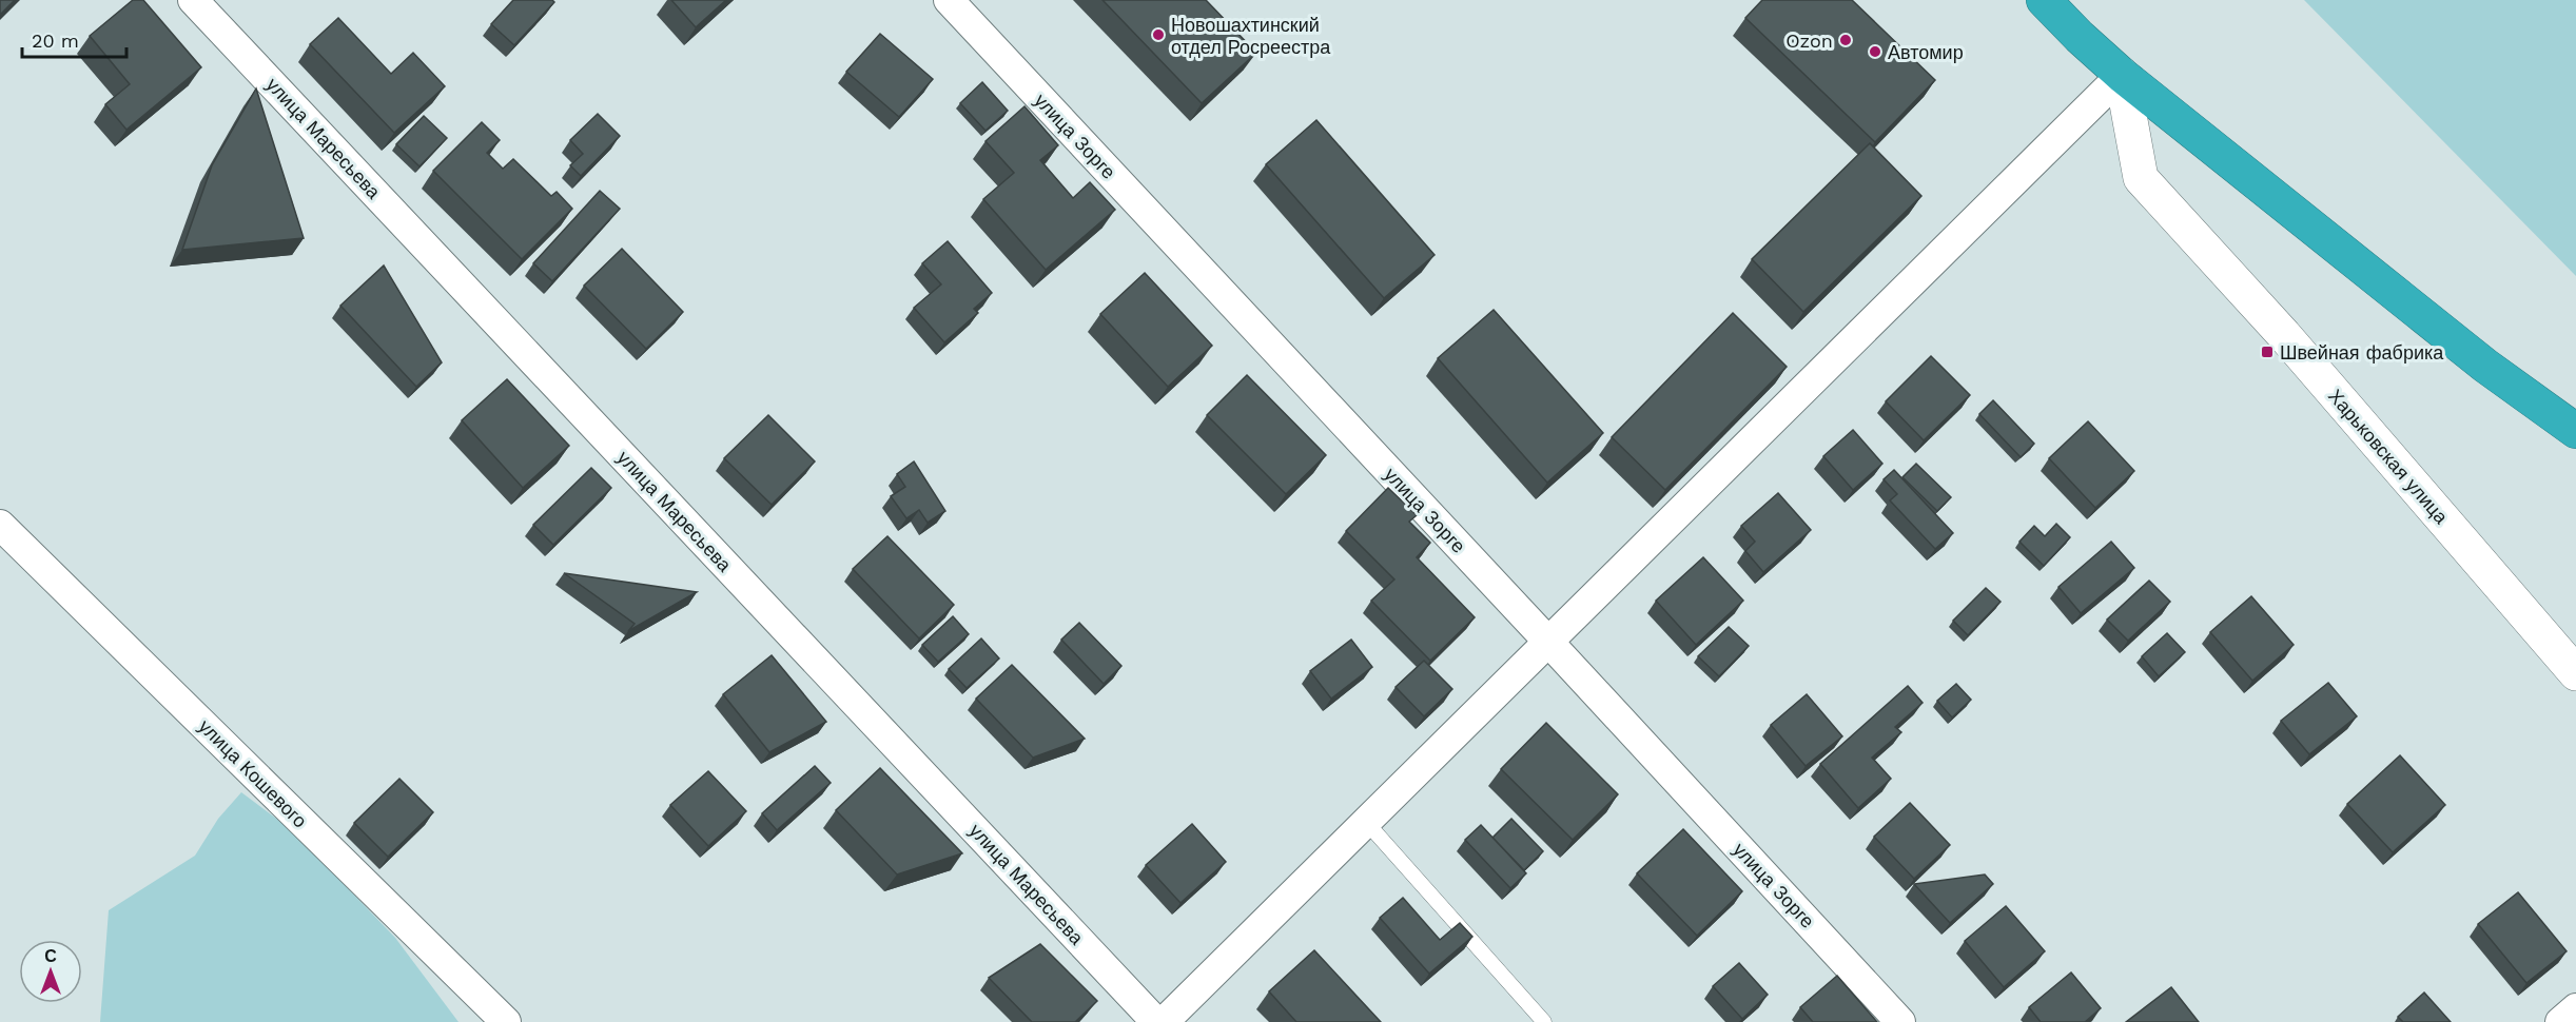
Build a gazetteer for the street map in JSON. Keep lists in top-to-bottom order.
{
  "streets": {
    "main road": ["Харьковская улица"],
    "street": ["улица Зорге", "улица Маресьева", "улица Кошевого"]
  },
  "places": {
    "other": ["Новошахтинский отдел Росреестра", "Ozon", "Автомир"],
    "transit": ["Швейная фабрика"]
  },
  "scale_bar": "20 m",
  "north": "top"
}
